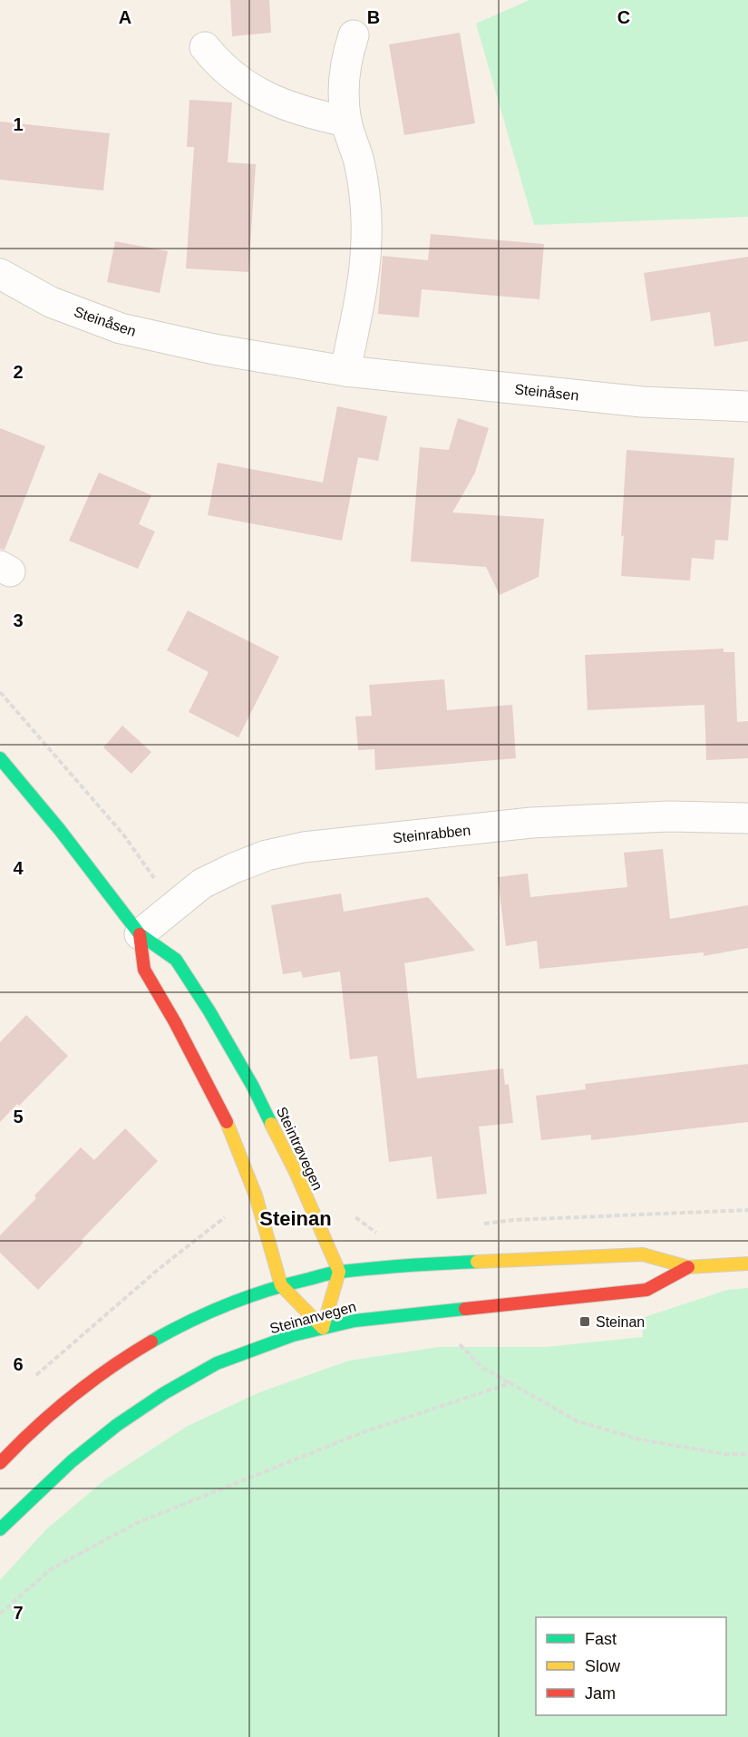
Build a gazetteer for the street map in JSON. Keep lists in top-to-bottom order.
{
  "streets": {
    "main road": ["Steintrøvegen", "Steinanvegen"],
    "street": ["Steinåsen", "Steinrabben"]
  },
  "crossings": [
    ["Steinrabben", "Steintrøvegen"],
    ["Steintrøvegen", "Steinanvegen"]
  ],
  "districts": ["Steinan"],
  "places": {
    "transit": ["Steinan"]
  },
  "legend": ["Fast", "Slow", "Jam"],
  "grid": {
    "columns": ["A", "B", "C"],
    "rows": [
      "1",
      "2",
      "3",
      "4",
      "5",
      "6",
      "7"
    ]
  }
}
